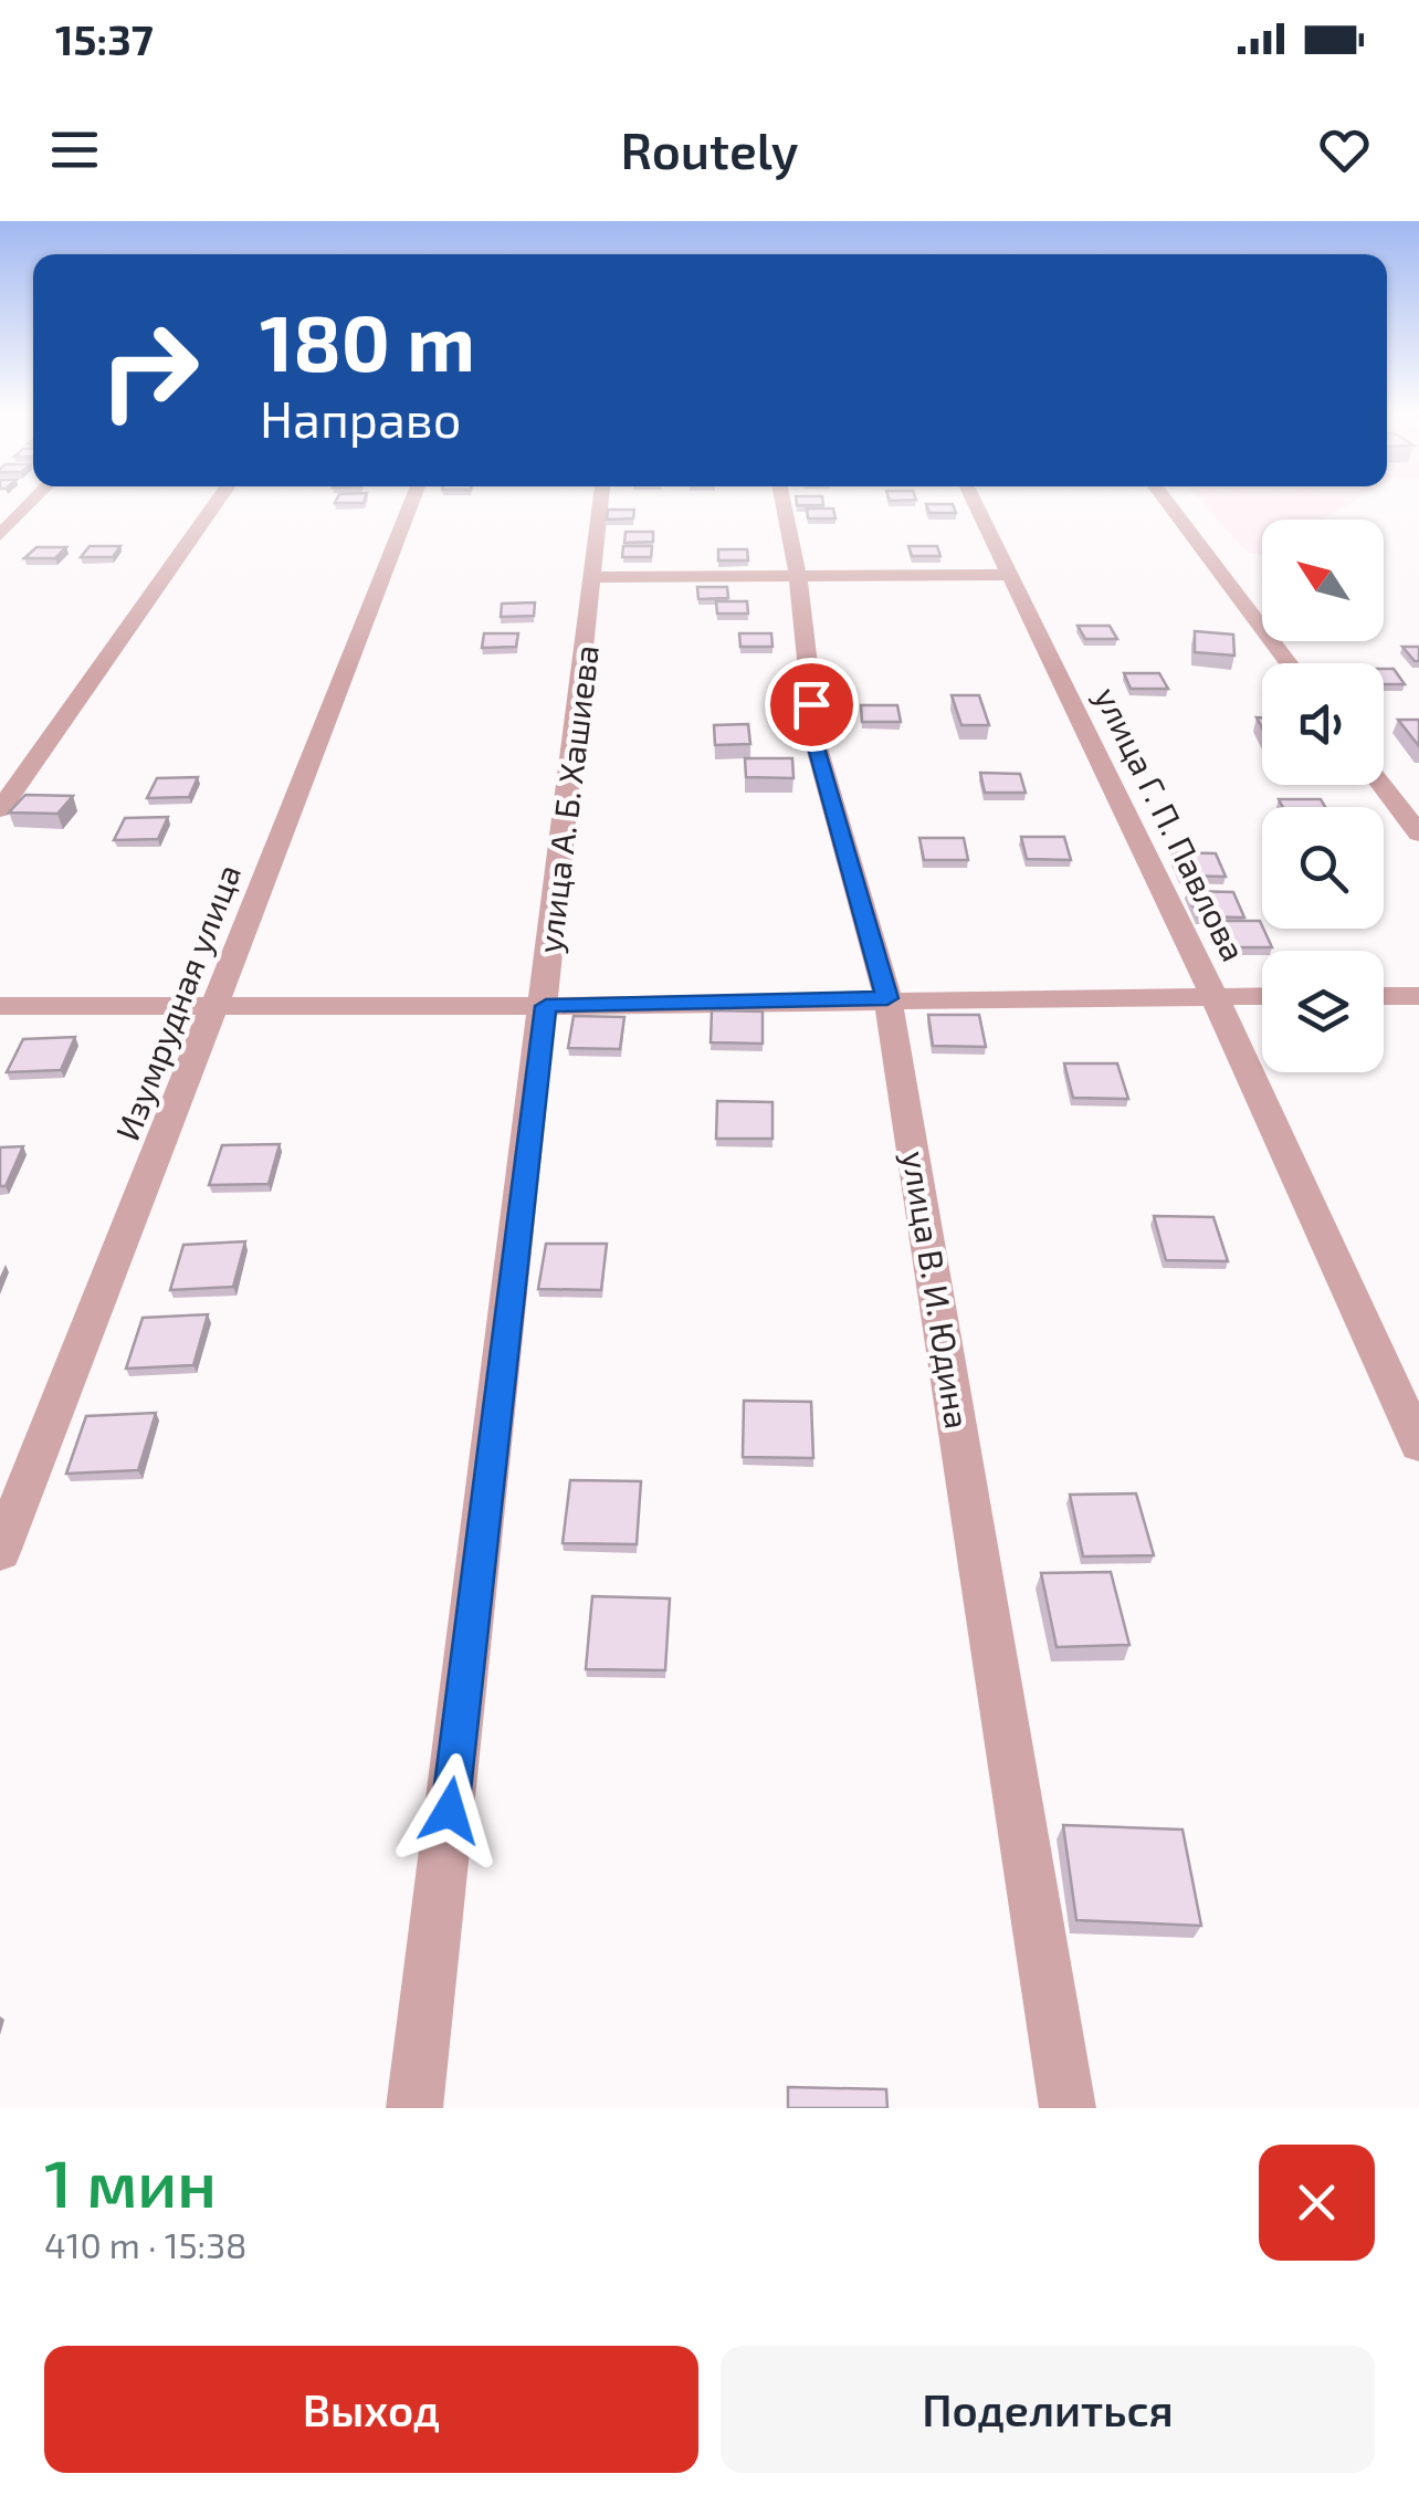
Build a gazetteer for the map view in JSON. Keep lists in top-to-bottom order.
{
  "streets": {
    "street": [
      "улица А. Б. Хашиева",
      "улица Г. П. Павлова",
      "Изумрудная улица",
      "улица В. И. Юдина"
    ]
  },
  "north": "top left",
  "page": {
    "status": "15:37",
    "header": "Routely",
    "turn": ["180 m", "Направо"],
    "heading": ["1 мин", "410 m · 15:38"],
    "buttons": ["Выход", "Поделиться"]
  }
}
